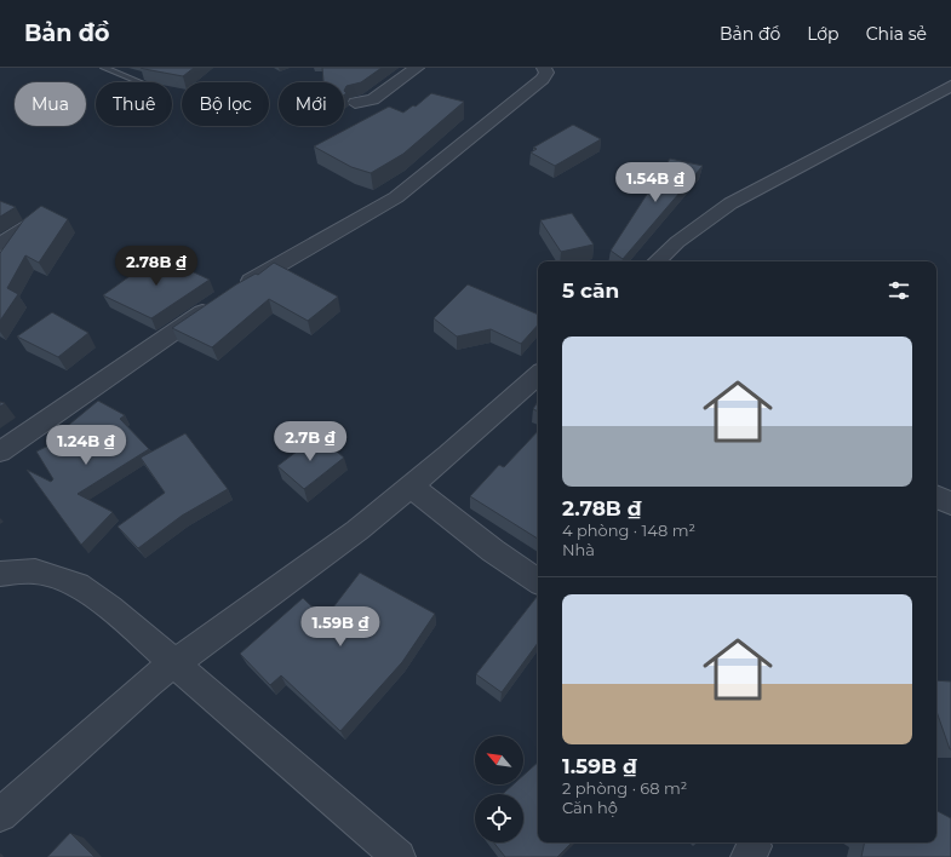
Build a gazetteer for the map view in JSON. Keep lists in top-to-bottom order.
{
  "north": "top left",
  "page": {
    "header": "Bản đồ",
    "nav": ["Bản đồ", "Lớp", "Chia sẻ"],
    "chip": [
      "Mua",
      "Thuê",
      "Bộ lọc",
      "Mới"
    ],
    "price": [
      "1.54B ₫",
      "2.78B ₫",
      "2.7B ₫",
      "1.24B ₫",
      "1.59B ₫"
    ],
    "heading": "5 căn",
    "list": [
      {
        "name": "2.78B ₫",
        "note": "4 phòng · 148 m² · Nhà"
      },
      {
        "name": "1.59B ₫",
        "note": "2 phòng · 68 m² · Căn hộ"
      }
    ]
  }
}
